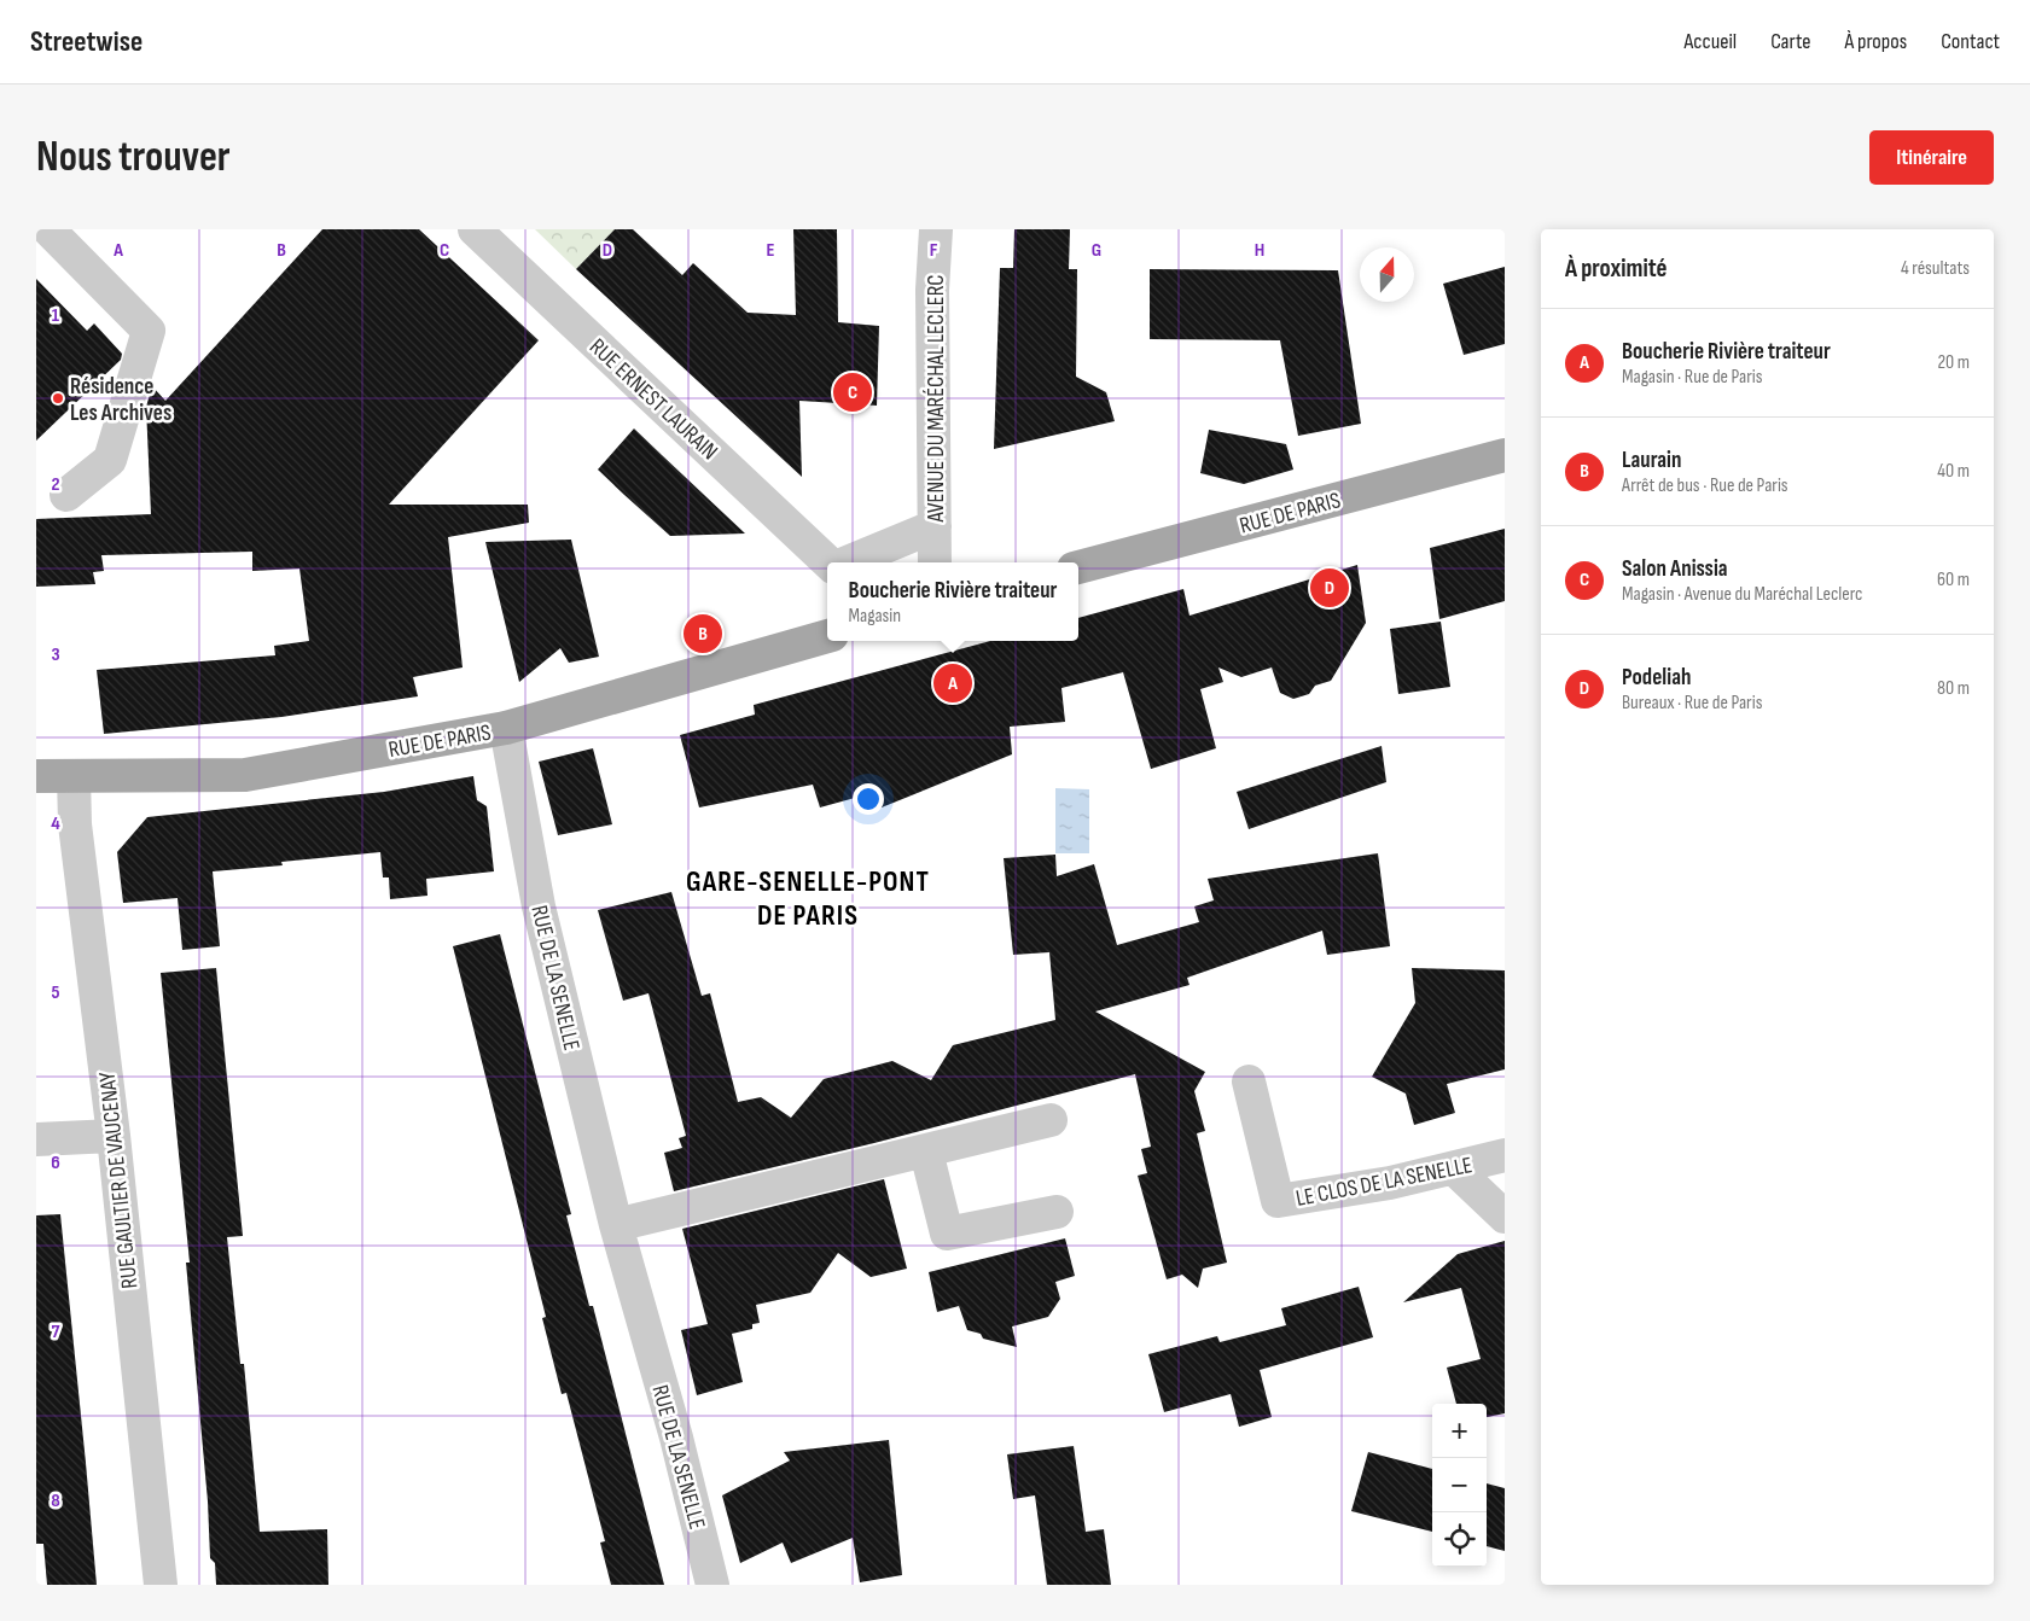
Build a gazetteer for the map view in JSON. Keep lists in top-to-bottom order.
{
  "streets": {
    "main road": ["RUE DE PARIS"],
    "street": [
      "RUE ERNEST LAURAIN",
      "AVENUE DU MARÉCHAL LECLERC",
      "RUE DE LA SENELLE",
      "RUE GAULTIER DE VAUCENAY",
      "LE CLOS DE LA SENELLE"
    ]
  },
  "crossings": [
    ["RUE ERNEST LAURAIN", "AVENUE DU MARÉCHAL LECLERC"],
    ["RUE DE PARIS", "RUE DE LA SENELLE"],
    ["RUE DE PARIS", "RUE GAULTIER DE VAUCENAY"]
  ],
  "districts": ["GARE-SENELLE-PONT DE PARIS"],
  "places": ["Résidence Les Archives"],
  "north": "top",
  "page": {
    "header": "Streetwise",
    "nav": [
      "Accueil",
      "Carte",
      "À propos",
      "Contact"
    ],
    "buttons": "Itinéraire",
    "title": "Nous trouver",
    "heading": ["À proximité", "4 résultats"],
    "list": [
      {
        "mark": "A",
        "name": "Boucherie Rivière traiteur",
        "note": "Magasin · Rue de Paris",
        "value": "20 m"
      },
      {
        "mark": "B",
        "name": "Laurain",
        "note": "Arrêt de bus · Rue de Paris",
        "value": "40 m"
      },
      {
        "mark": "C",
        "name": "Salon Anissia",
        "note": "Magasin · Avenue du Maréchal Leclerc",
        "value": "60 m"
      },
      {
        "mark": "D",
        "name": "Podeliah",
        "note": "Bureaux · Rue de Paris",
        "value": "80 m"
      }
    ],
    "pins": [
      "C",
      "D",
      "B",
      "A"
    ],
    "popup": ["Boucherie Rivière traiteur", "Magasin"],
    "map_buttons": ["+", "−"]
  },
  "grid": {
    "columns": [
      "A",
      "B",
      "C",
      "D",
      "E",
      "F",
      "G",
      "H"
    ],
    "rows": [
      "1",
      "2",
      "3",
      "4",
      "5",
      "6",
      "7",
      "8"
    ]
  }
}
